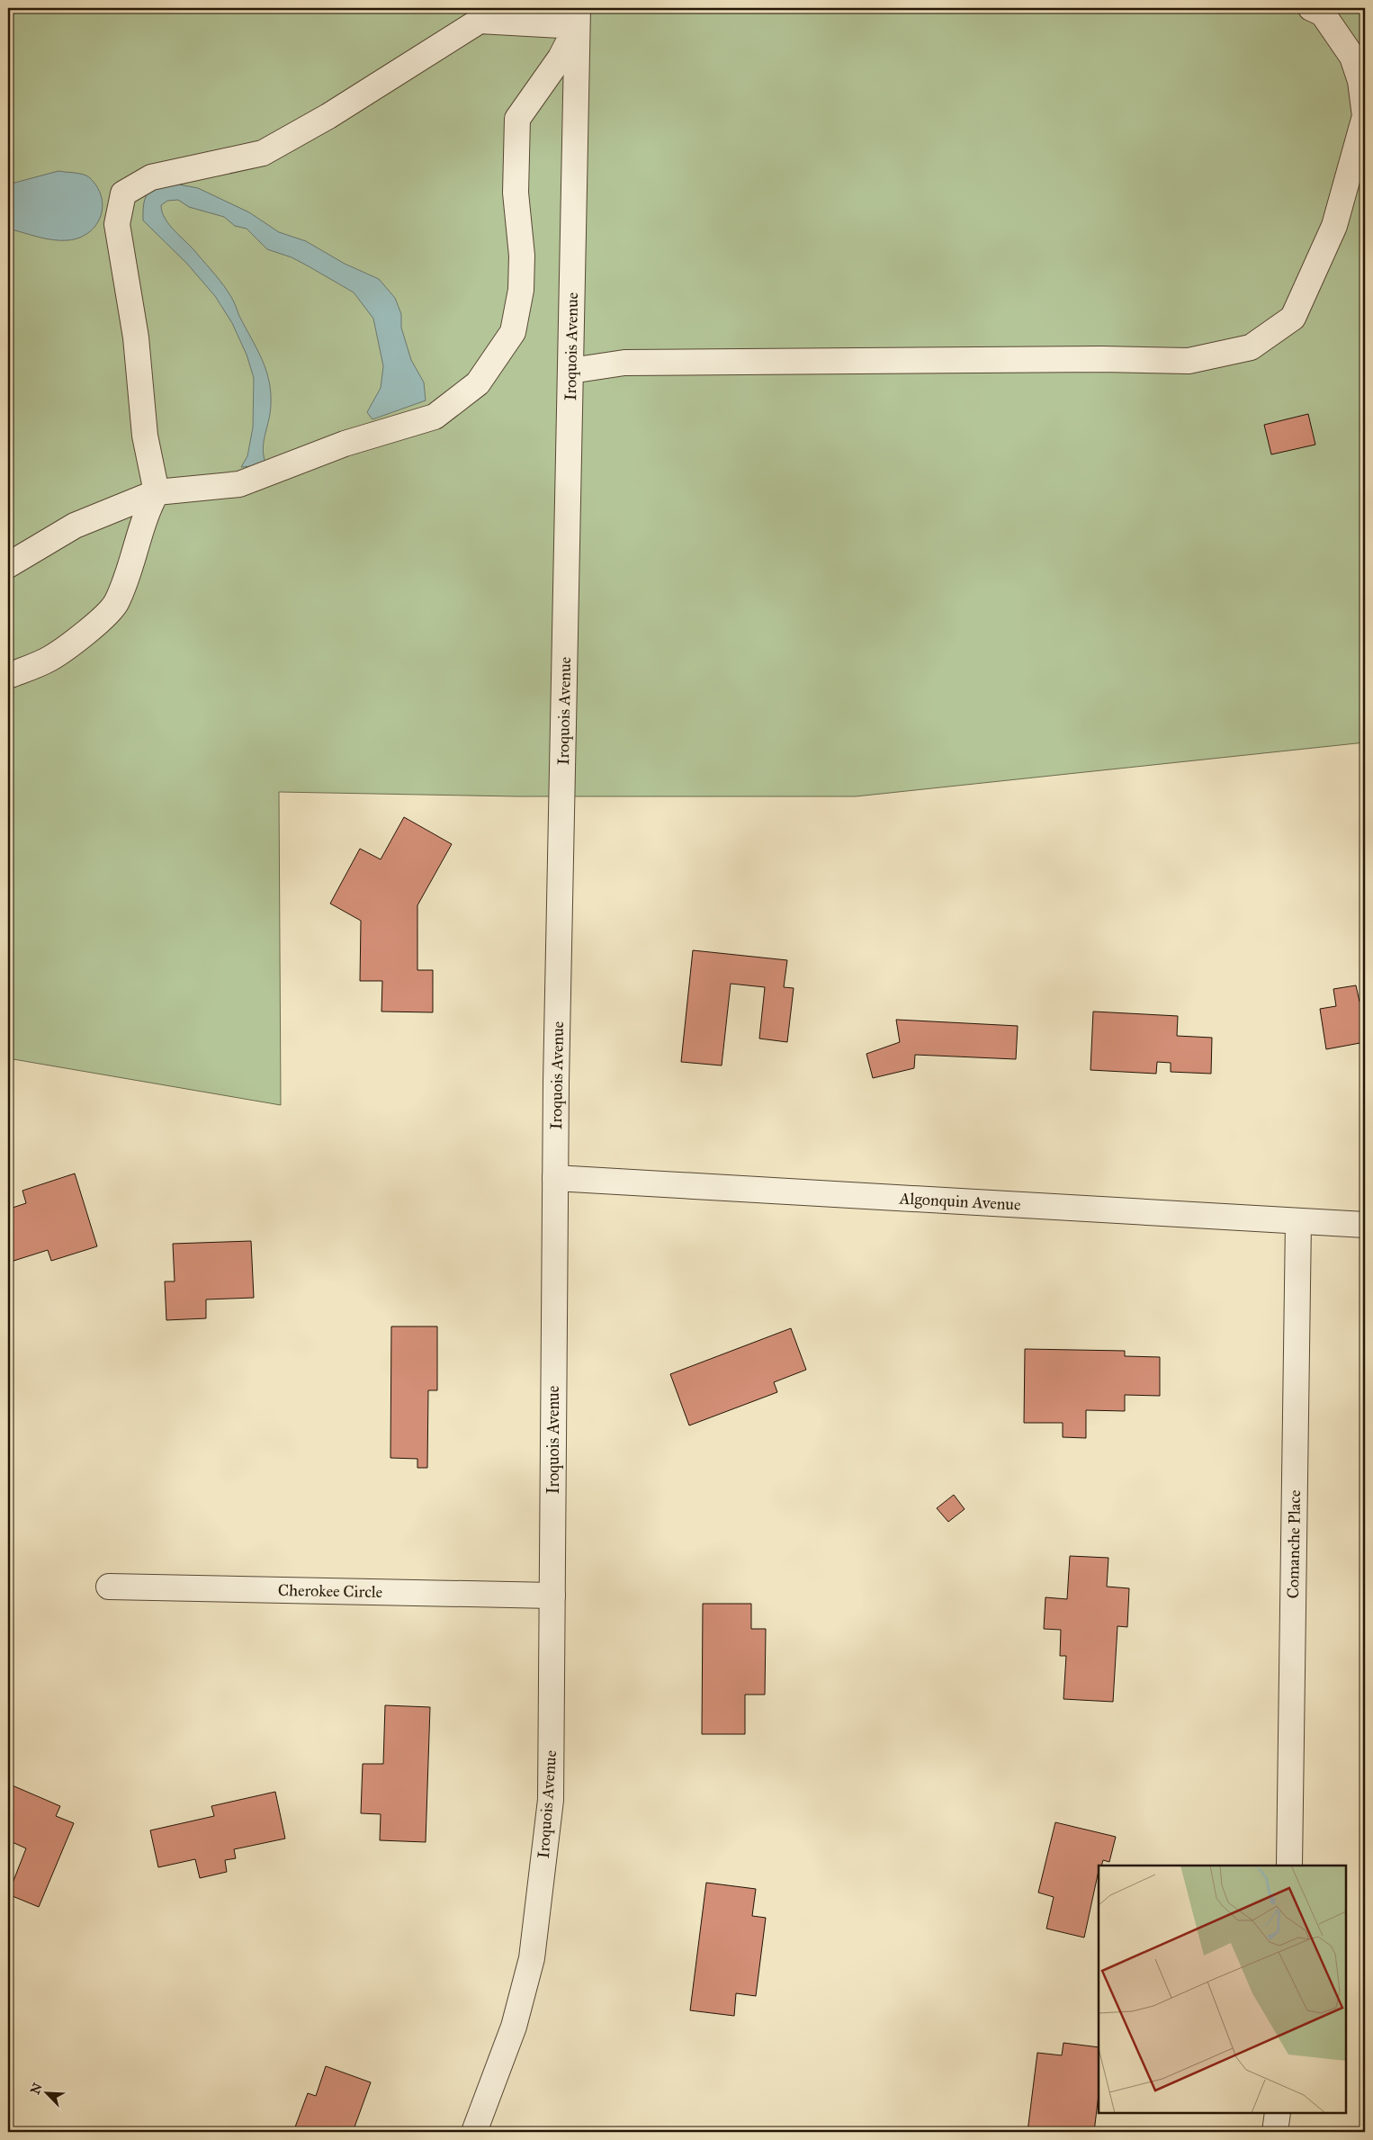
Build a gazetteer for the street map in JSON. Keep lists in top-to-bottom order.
{
  "streets": {
    "street": [
      "Iroquois Avenue",
      "Algonquin Avenue",
      "Comanche Place",
      "Cherokee Circle"
    ]
  },
  "crossings": [
    ["Iroquois Avenue", "Algonquin Avenue"],
    ["Iroquois Avenue", "Cherokee Circle"],
    ["Algonquin Avenue", "Comanche Place"]
  ],
  "north": "top left"
}
